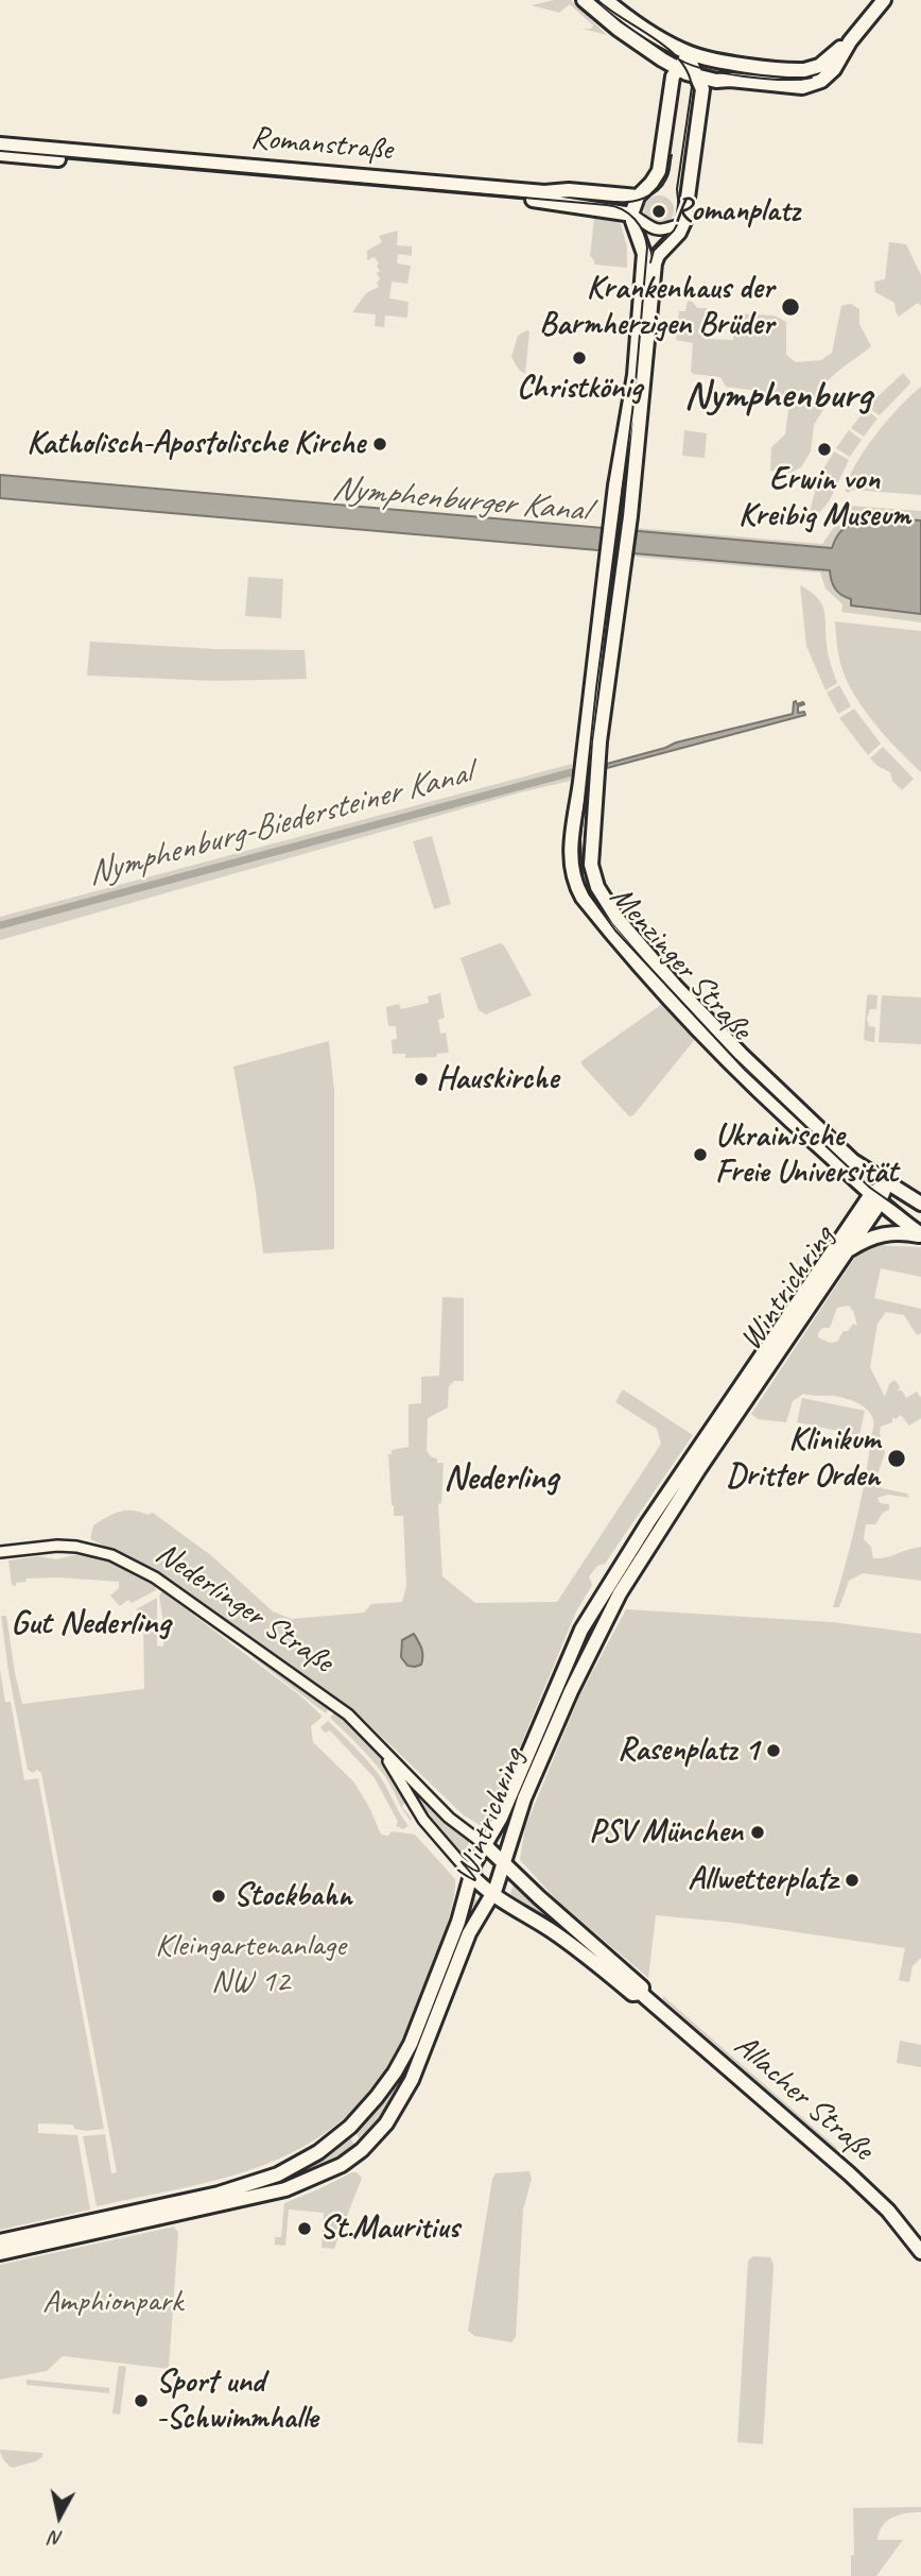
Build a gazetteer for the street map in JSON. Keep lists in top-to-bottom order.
{
  "streets": {
    "main road": [
      "Romanstraße",
      "Menzinger Straße",
      "Wintrichring",
      "Nederlinger Straße",
      "Allacher Straße"
    ]
  },
  "crossings": [
    ["Romanstraße", "Menzinger Straße"],
    ["Menzinger Straße", "Wintrichring"],
    ["Wintrichring", "Nederlinger Straße"],
    ["Wintrichring", "Allacher Straße"],
    ["Nederlinger Straße", "Allacher Straße"]
  ],
  "districts": ["Nymphenburg", "Nederling", "Gut Nederling"],
  "water": ["Nymphenburger Kanal", "Nymphenburg-Biedersteiner Kanal"],
  "parks": ["Kleingartenanlage NW 12", "Amphionpark"],
  "places": [
    "Romanplatz",
    "Krankenhaus der Barmherzigen Brüder",
    "Christkönig",
    "Katholisch-Apostolische Kirche",
    "Erwin von Kreibig Museum",
    "Hauskirche",
    "Ukrainische Freie Universität",
    "Klinikum Dritter Orden",
    "Rasenplatz 1",
    "PSV München",
    "Allwetterplatz",
    "Stockbahn",
    "St.Mauritius",
    "Sport und -Schwimmhalle"
  ],
  "north": "bottom"
}
